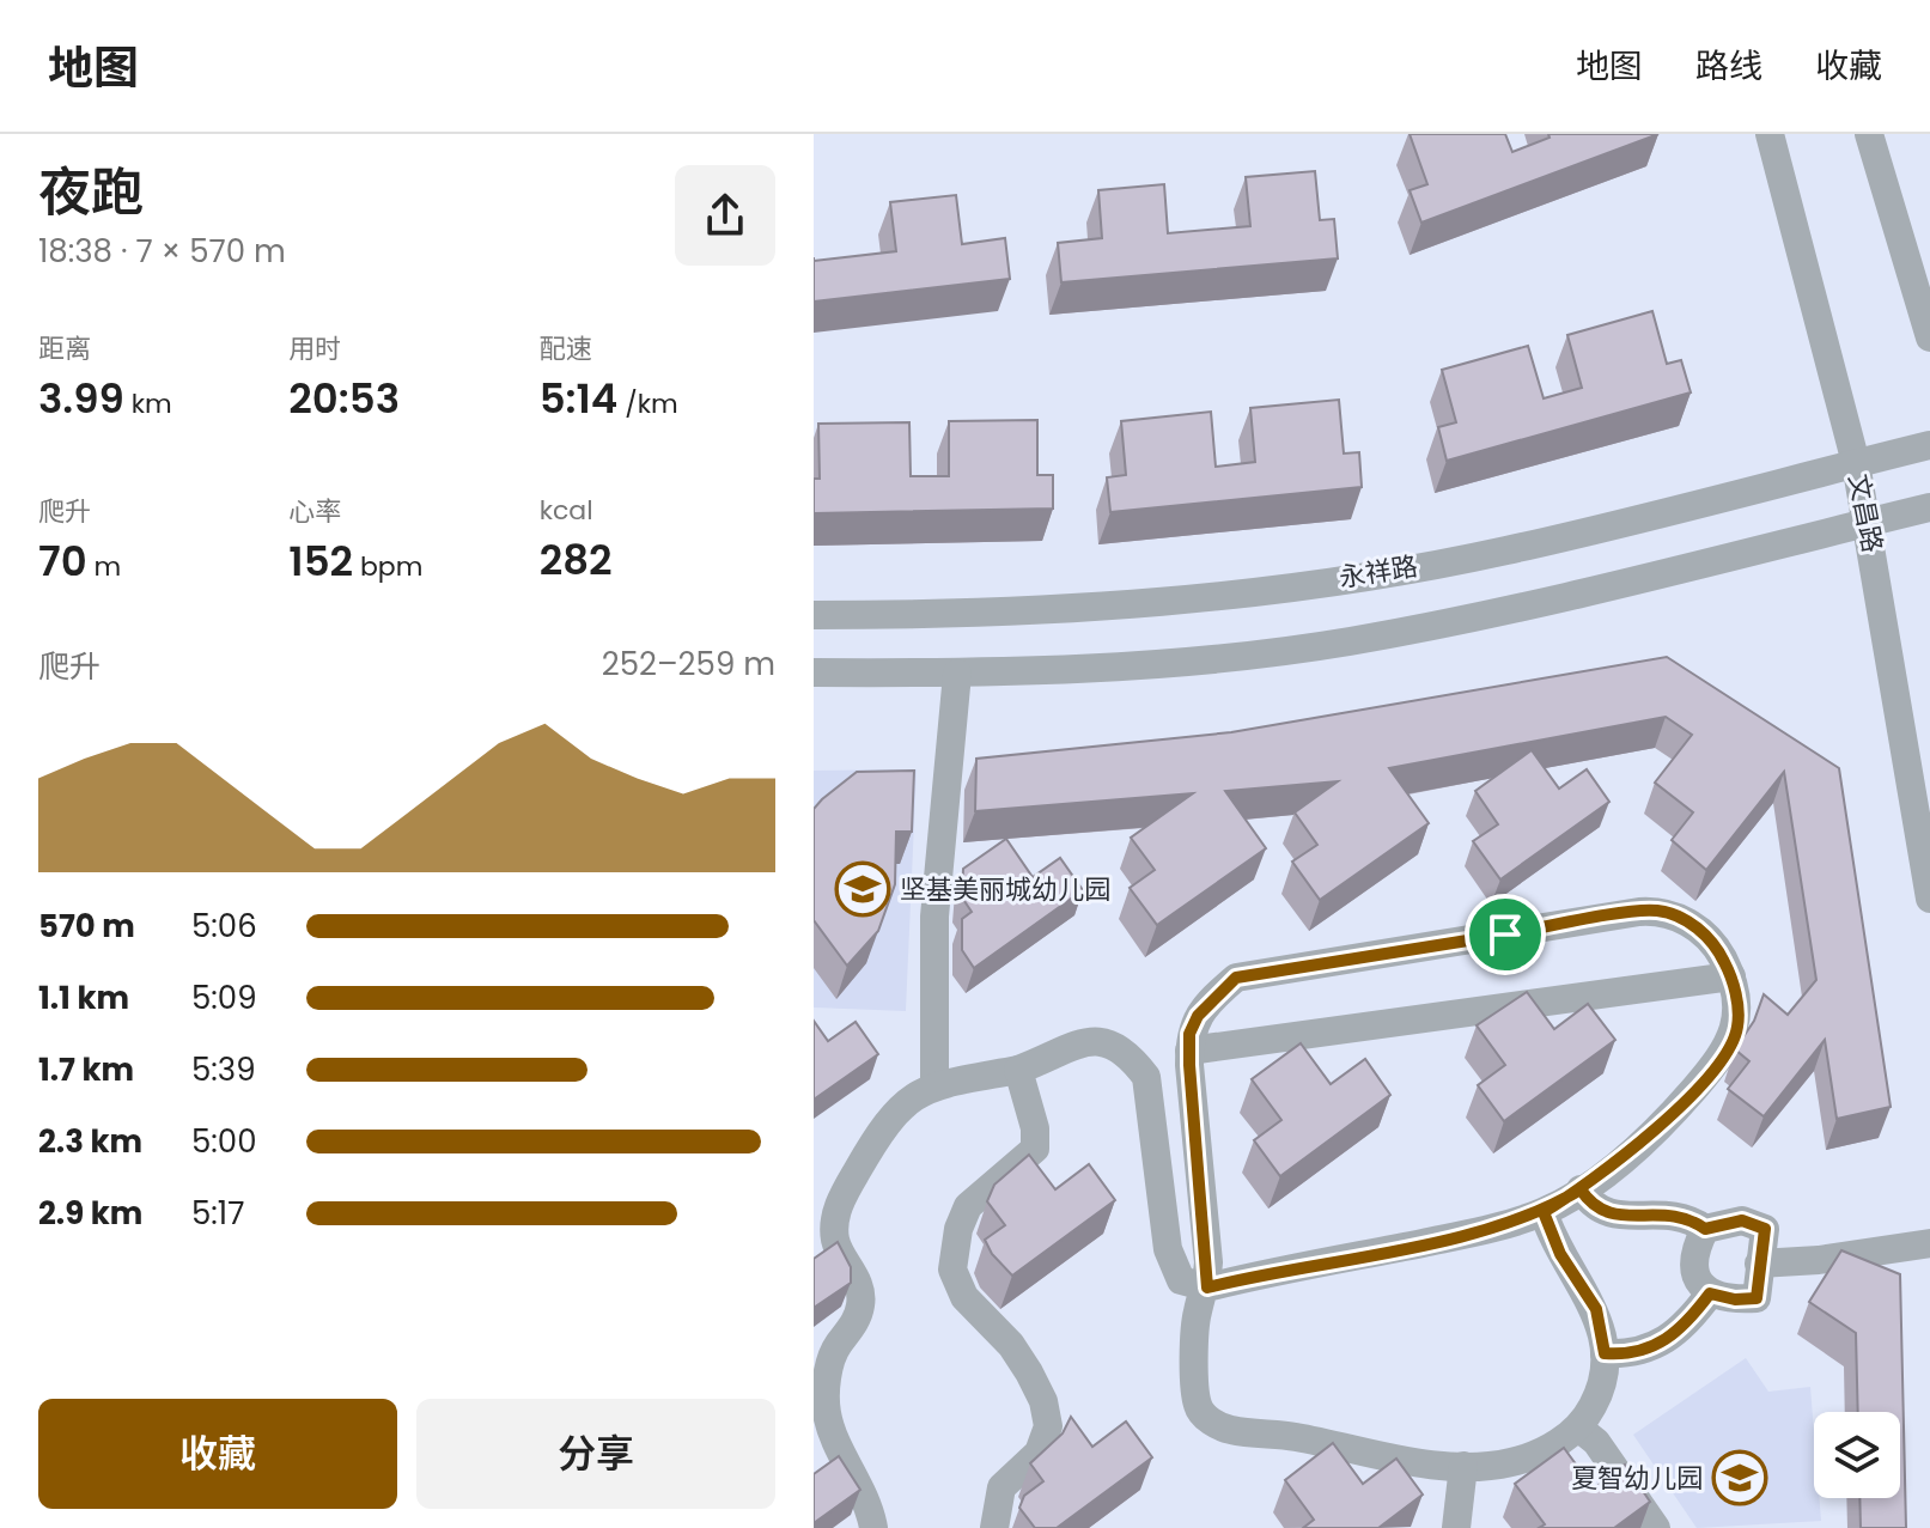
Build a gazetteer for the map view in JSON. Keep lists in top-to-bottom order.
{
  "streets": {
    "street": ["文昌路", "永祥路"]
  },
  "crossings": [
    ["文昌路", "永祥路"]
  ],
  "places": {
    "school or university": ["坚基美丽城幼儿园", "夏智幼儿园"]
  },
  "page": {
    "header": "地图",
    "nav": ["地图", "路线", "收藏"],
    "heading": ["夜跑", "18:38 · 7 × 570 m"],
    "stats": [
      ["距离", "3.99 km"],
      ["用时", "20:53"],
      ["配速", "5:14 /km"],
      ["爬升", "70 m"],
      ["心率", "152 bpm"],
      ["kcal", "282"]
    ],
    "chart": ["爬升", "252–259 m"],
    "list": [
      {
        "name": "570 m",
        "note": "5:06"
      },
      {
        "name": "1.1 km",
        "note": "5:09"
      },
      {
        "name": "1.7 km",
        "note": "5:39"
      },
      {
        "name": "2.3 km",
        "note": "5:00"
      },
      {
        "name": "2.9 km",
        "note": "5:17"
      }
    ],
    "buttons": ["收藏", "分享"]
  }
}
